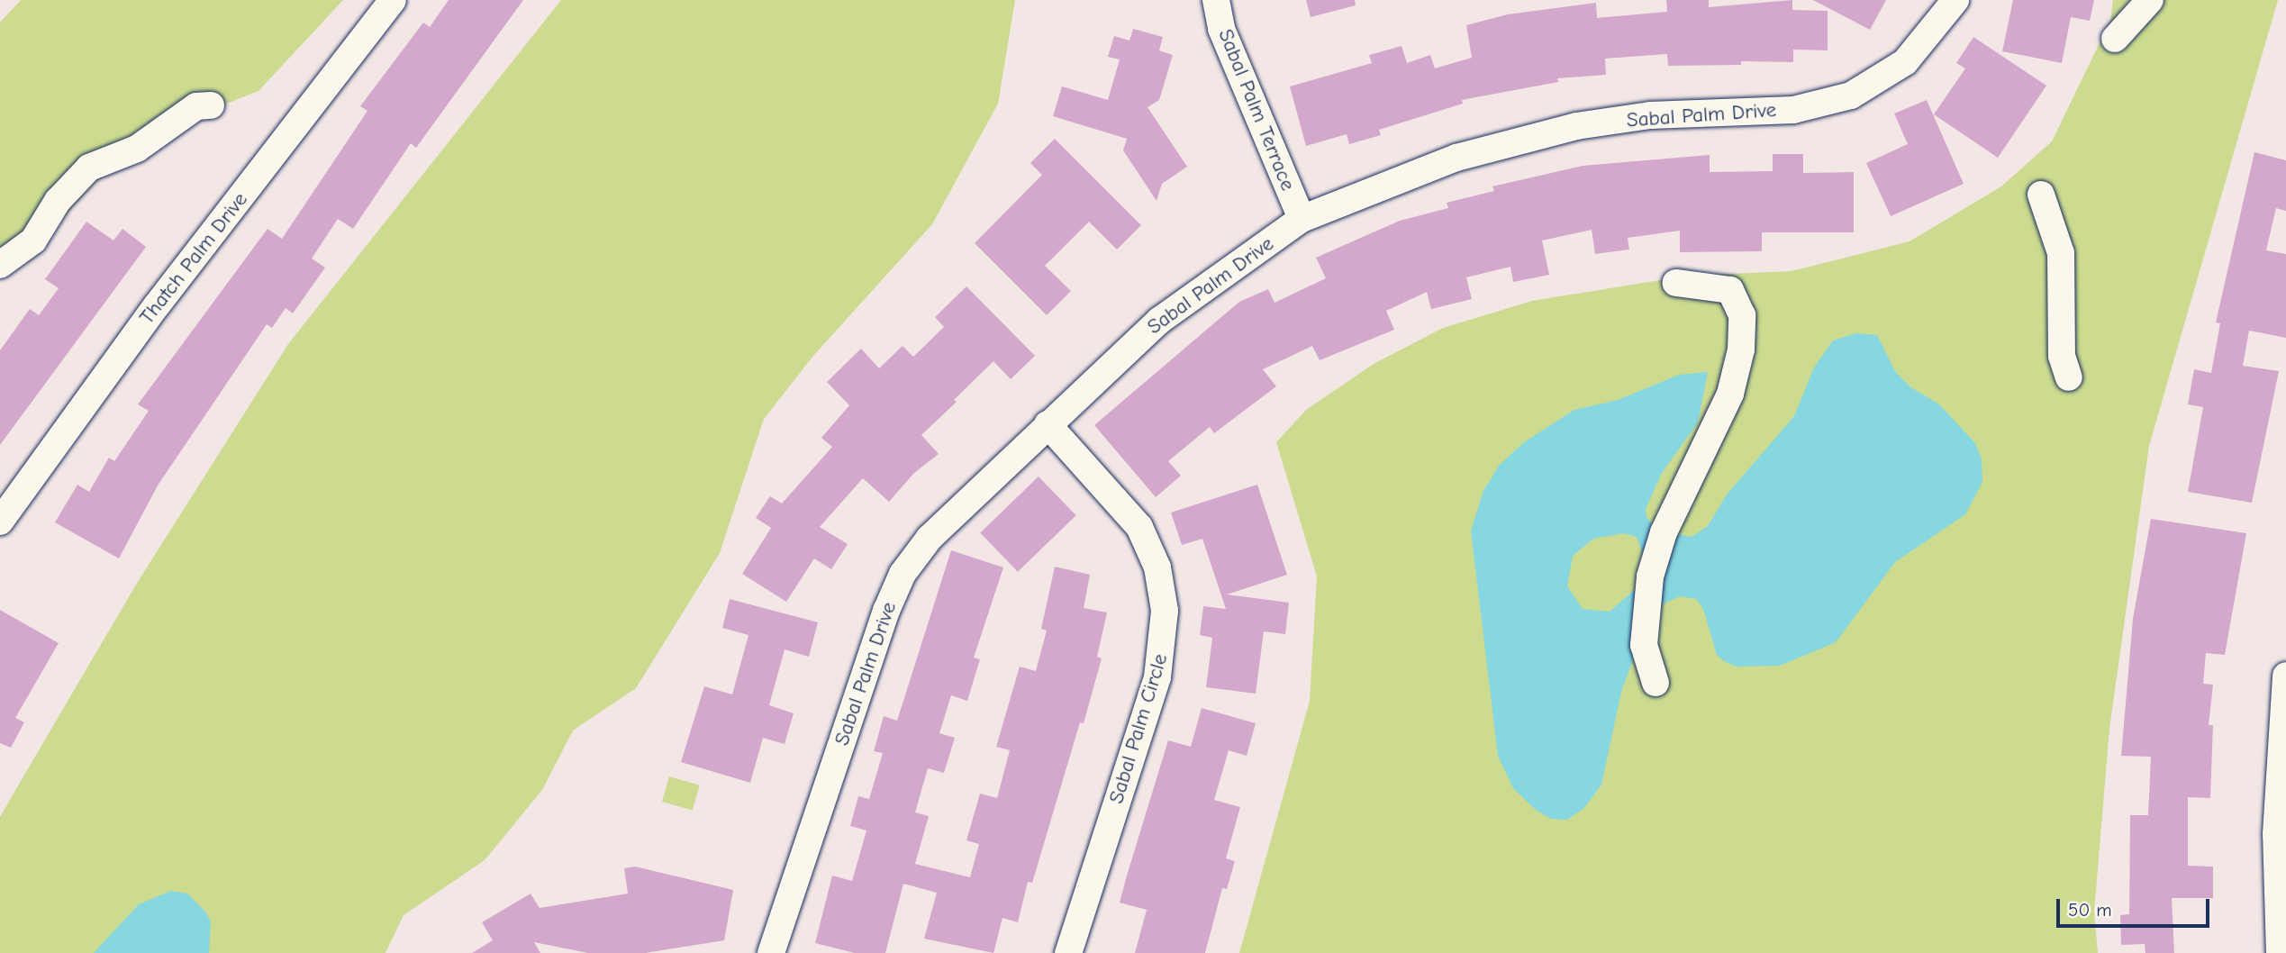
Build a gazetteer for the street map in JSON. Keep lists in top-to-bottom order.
{
  "streets": {
    "street": [
      "Sabal Palm Terrace",
      "Sabal Palm Drive",
      "Thatch Palm Drive",
      "Sabal Palm Circle"
    ]
  },
  "crossings": [
    ["Sabal Palm Terrace", "Sabal Palm Drive"],
    ["Sabal Palm Drive", "Sabal Palm Circle"]
  ],
  "scale_bar": "50 m"
}
